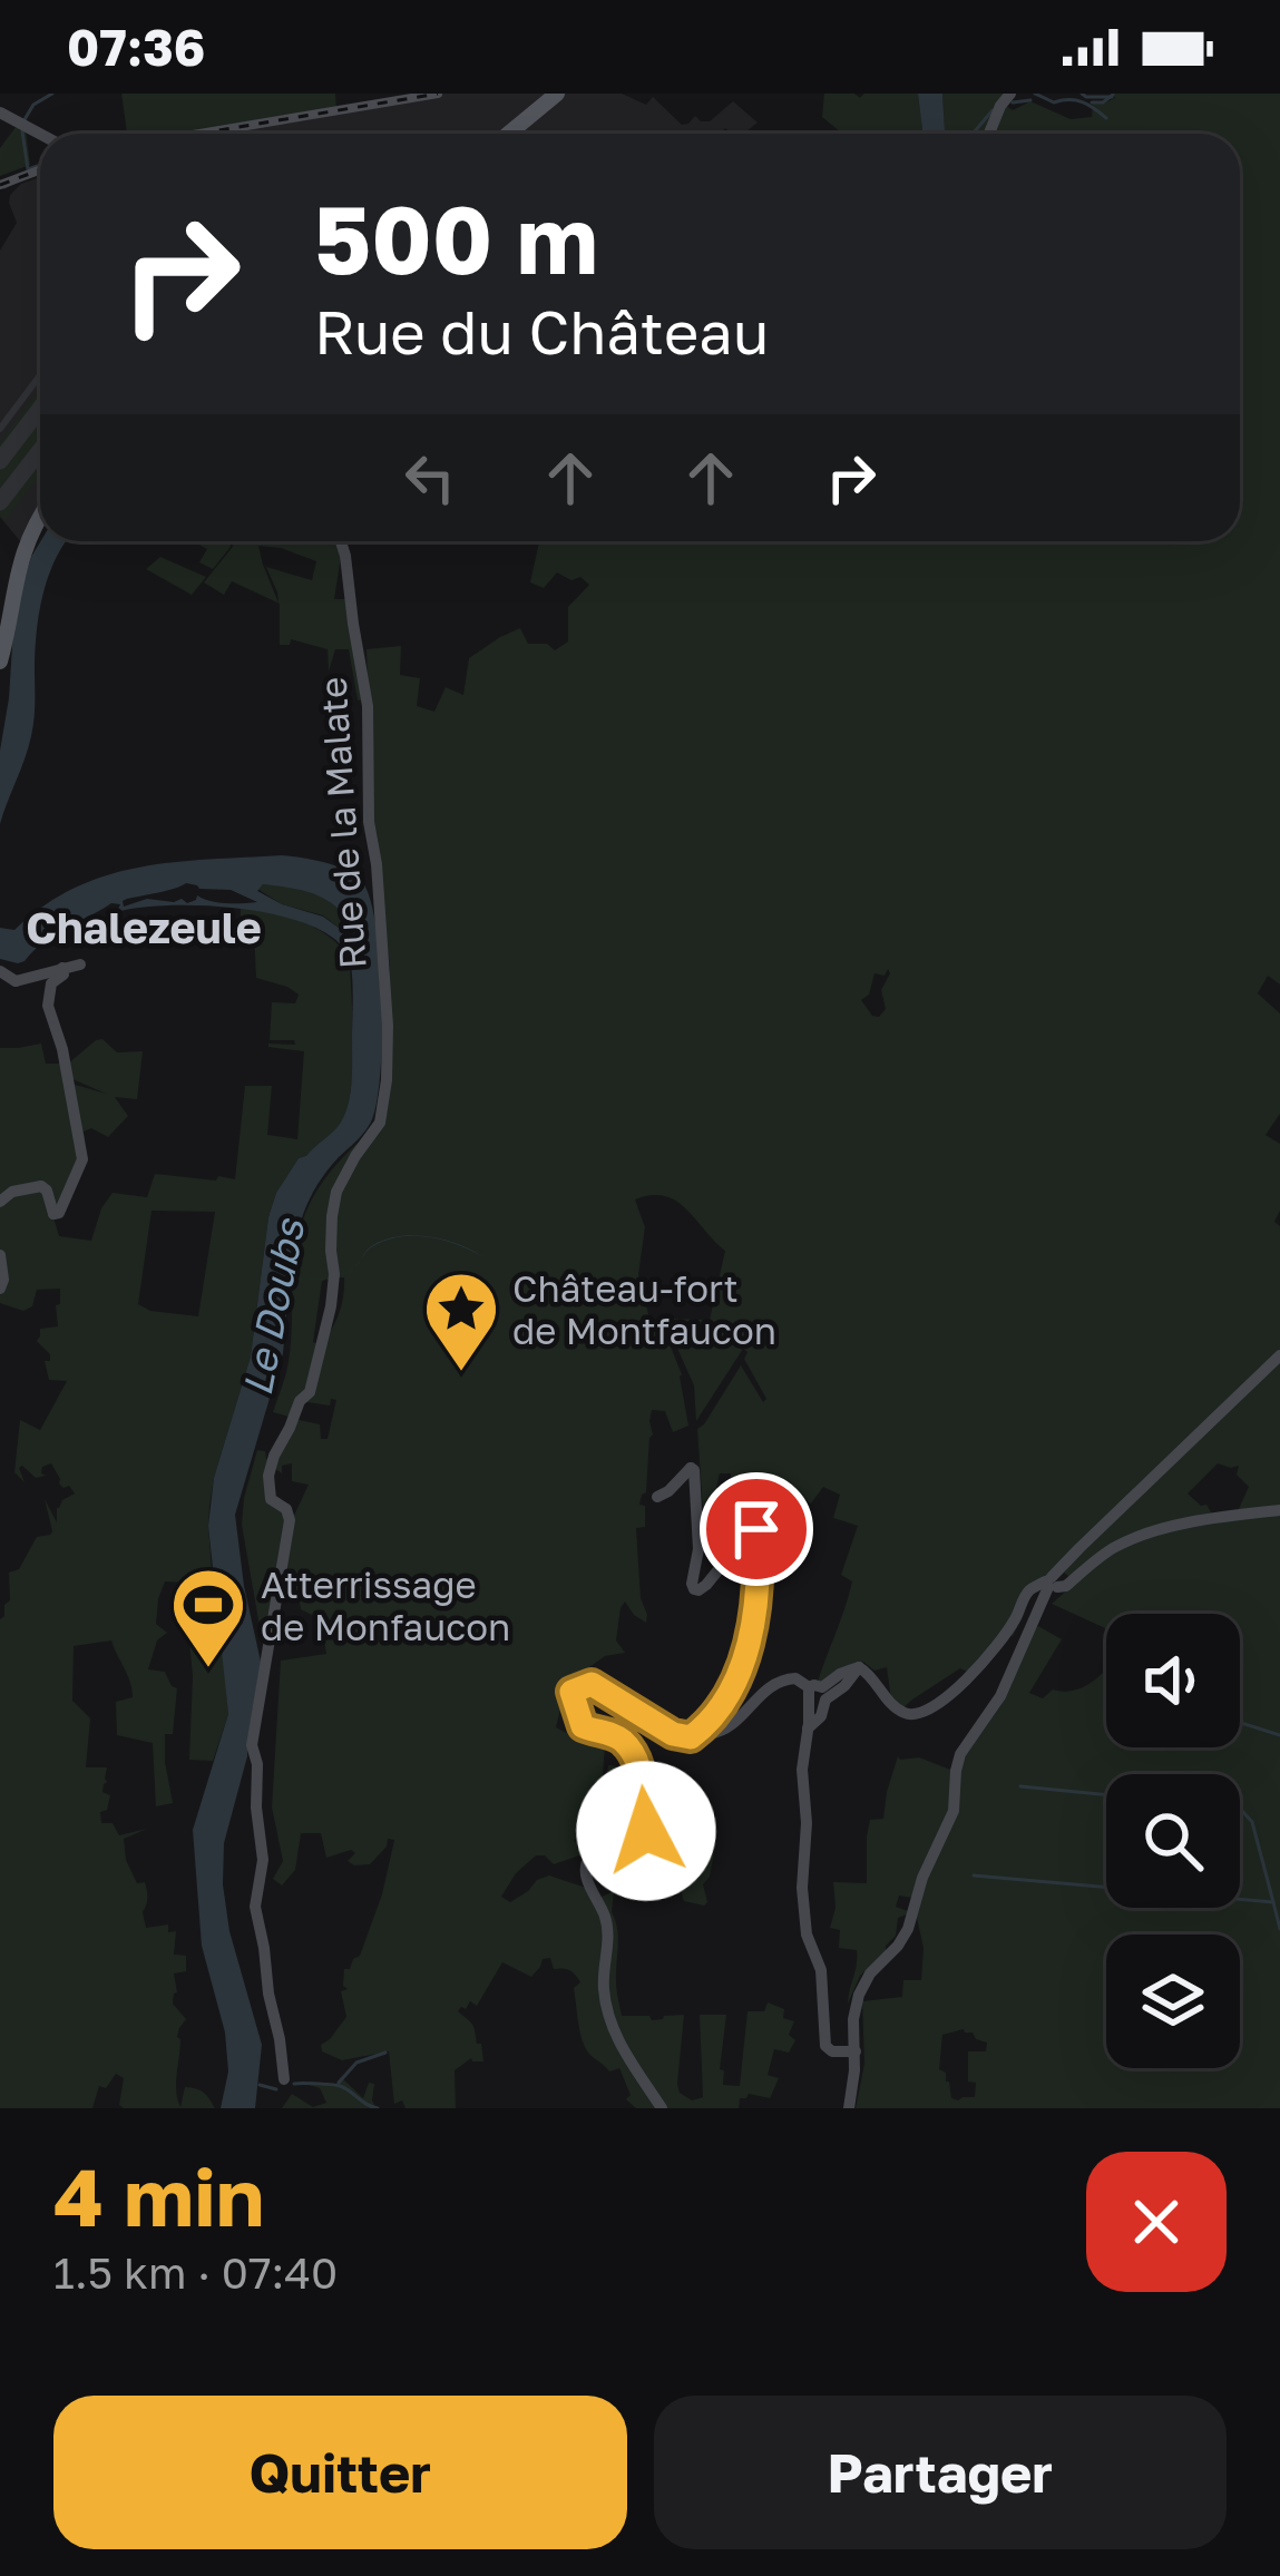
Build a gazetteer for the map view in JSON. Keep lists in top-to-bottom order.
{
  "streets": {
    "street": ["Rue de la Malate"]
  },
  "districts": ["Chalezeule"],
  "water": ["Le Doubs"],
  "places": {
    "place": ["Château-fort de Montfaucon"],
    "sports": ["Atterrissage de Monfaucon"]
  },
  "page": {
    "status": "07:36",
    "turn": ["500 m", "Rue du Château"],
    "heading": ["4 min", "1.5 km · 07:40"],
    "buttons": ["Quitter", "Partager"]
  }
}
